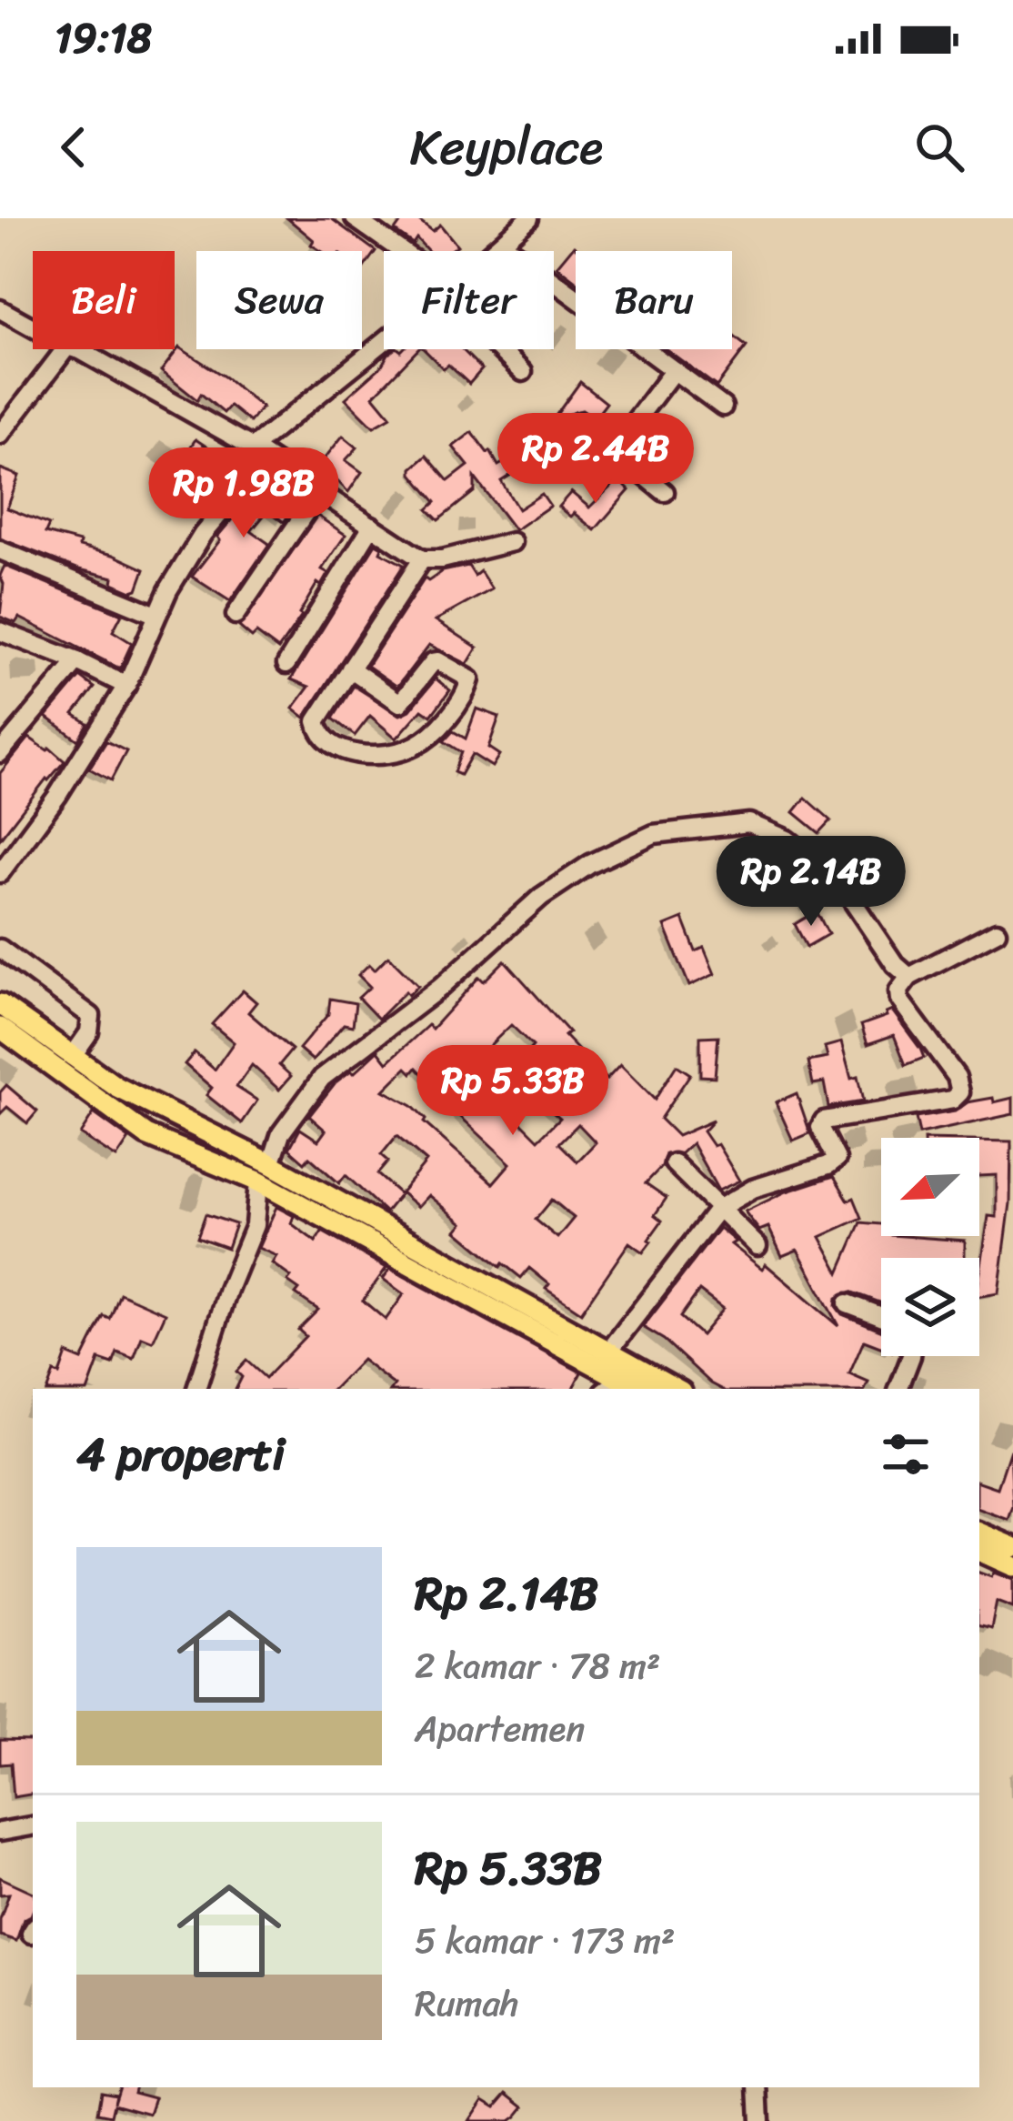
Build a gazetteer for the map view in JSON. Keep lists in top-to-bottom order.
{
  "north": "bottom left",
  "page": {
    "status": "19:18",
    "header": "Keyplace",
    "chip": [
      "Beli",
      "Sewa",
      "Filter",
      "Baru"
    ],
    "price": [
      "Rp 2.44B",
      "Rp 1.98B",
      "Rp 2.14B",
      "Rp 5.33B"
    ],
    "heading": "4 properti",
    "list": [
      {
        "name": "Rp 2.14B",
        "note": "2 kamar · 78 m² · Apartemen"
      },
      {
        "name": "Rp 5.33B",
        "note": "5 kamar · 173 m² · Rumah"
      }
    ]
  }
}
